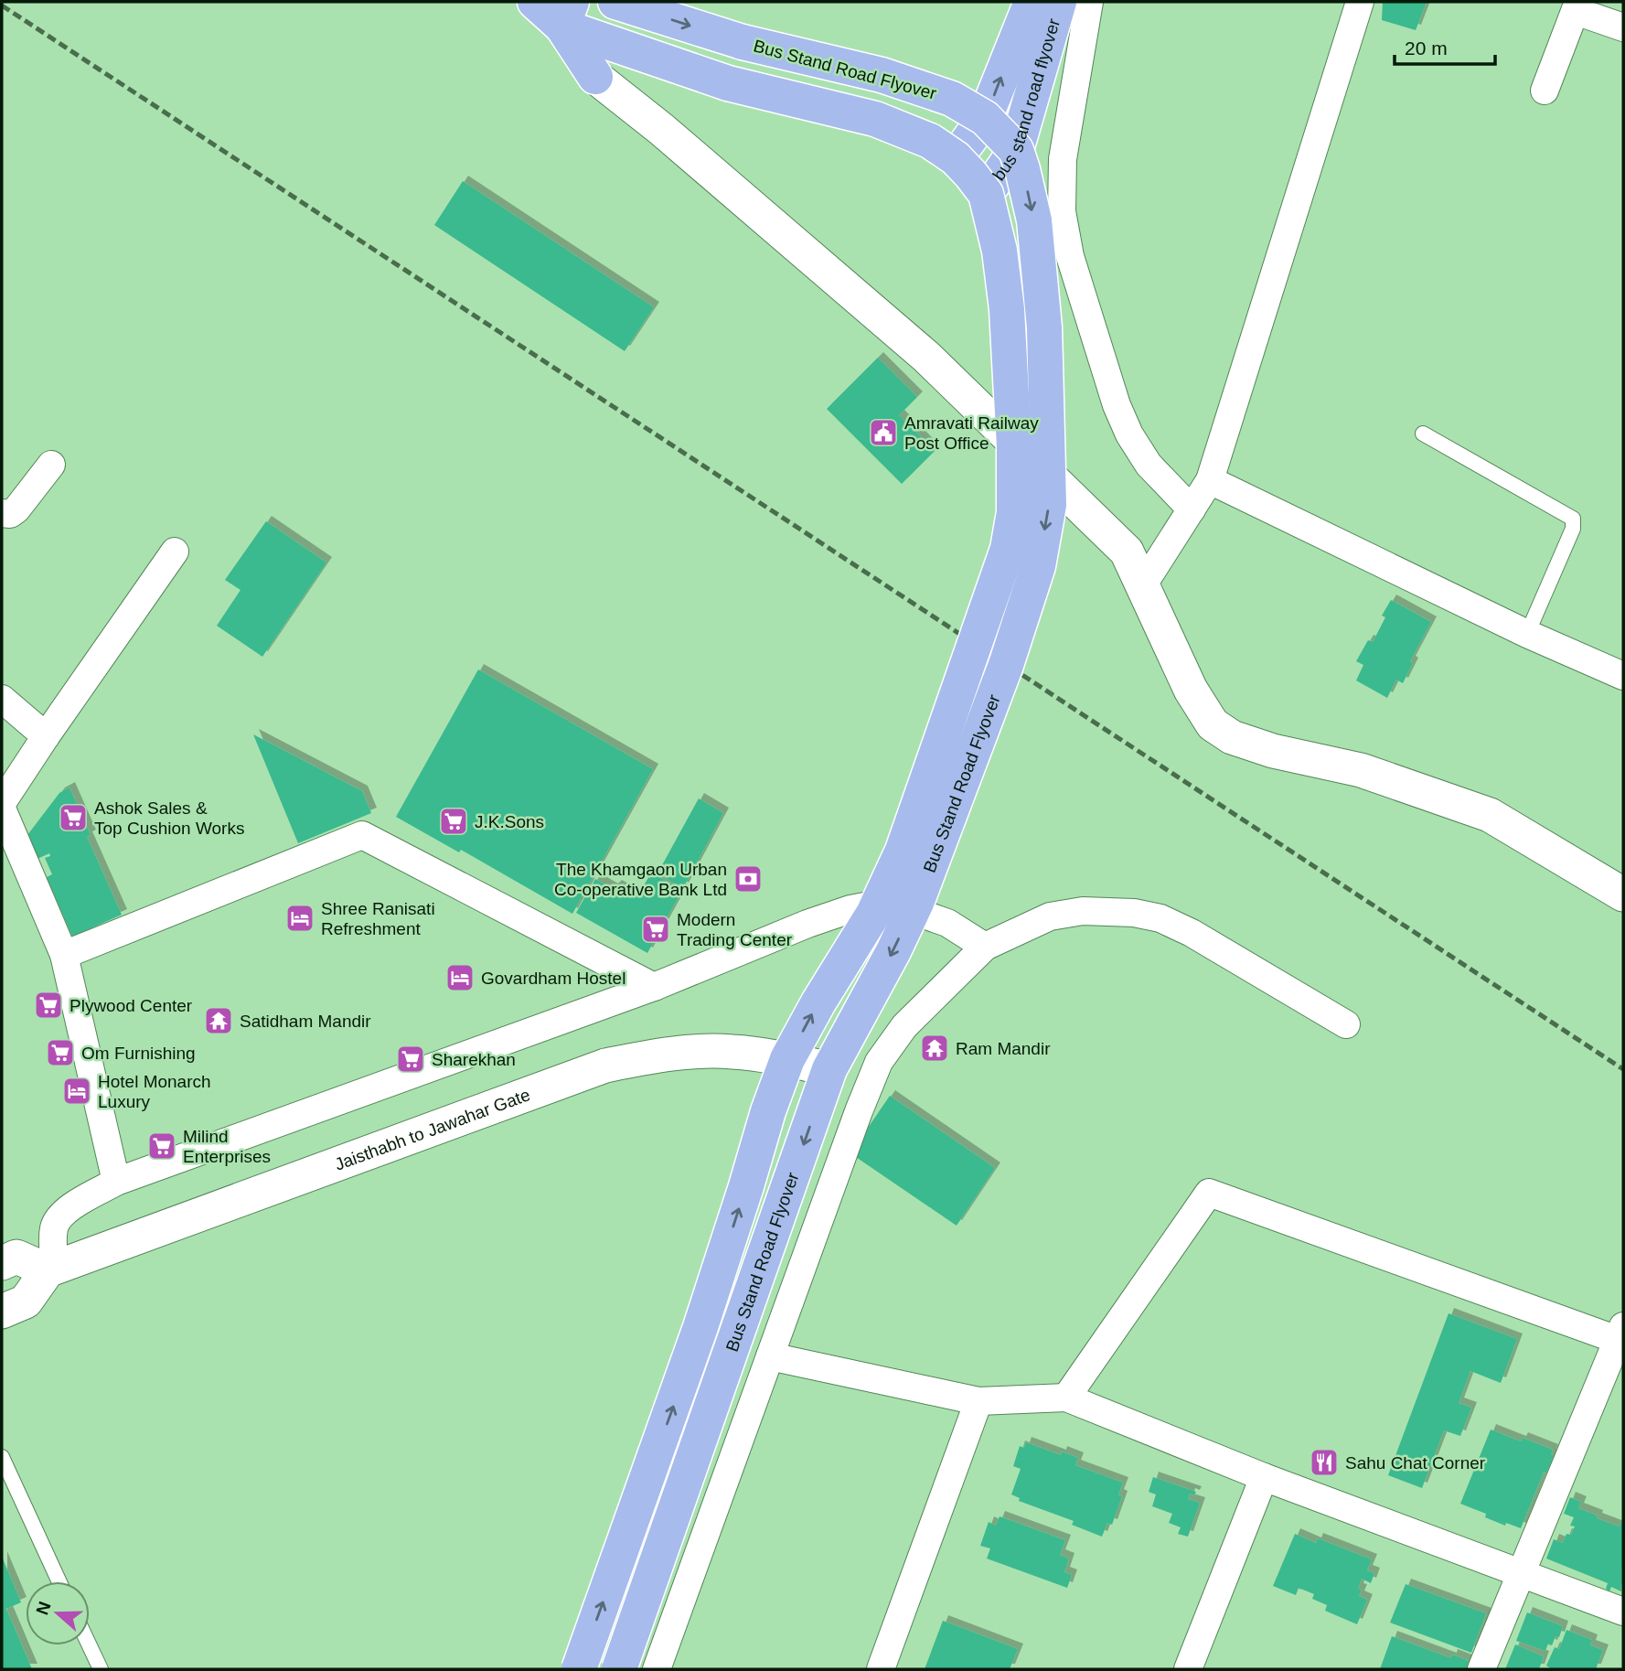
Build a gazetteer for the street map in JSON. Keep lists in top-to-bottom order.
{
  "streets": {
    "main road": ["Bus Stand Road Flyover", "bus stand road flyover"],
    "street": ["Jaisthabh to Jawahar Gate"]
  },
  "crossings": [
    ["Bus Stand Road Flyover", "bus stand road flyover"],
    ["Bus Stand Road Flyover", "Jaisthabh to Jawahar Gate"]
  ],
  "places": {
    "public building": ["Amravati Railway Post Office"],
    "supermarket": [
      "Ashok Sales & Top Cushion Works",
      "J.K.Sons",
      "Modern Trading Center",
      "Plywood Center",
      "Om Furnishing",
      "Sharekhan",
      "Milind Enterprises"
    ],
    "bank": ["The Khamgaon Urban Co-operative Bank Ltd"],
    "hotel": ["Shree Ranisati Refreshment", "Govardham Hostel", "Hotel Monarch Luxury"],
    "temple": ["Satidham Mandir", "Ram Mandir"],
    "restaurant": ["Sahu Chat Corner"]
  },
  "scale_bar": "20 m",
  "north": "left"
}
